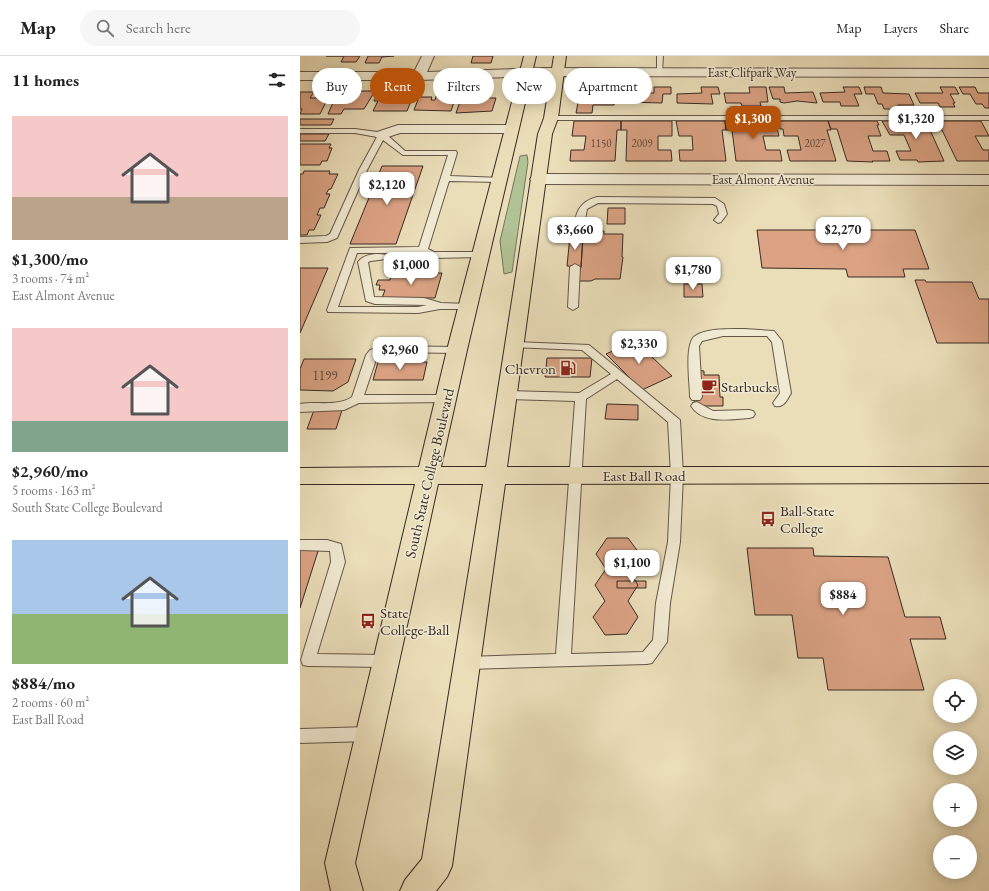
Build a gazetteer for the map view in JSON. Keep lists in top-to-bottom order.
{
  "streets": {
    "main road": ["South State College Boulevard", "East Ball Road"],
    "street": ["East Clifpark Way", "East Almont Avenue"]
  },
  "crossings": [
    ["South State College Boulevard", "East Ball Road"]
  ],
  "places": {
    "fuel station": ["Chevron"],
    "cafe": ["Starbucks"],
    "bus stop": ["Ball-State College", "State College-Ball"]
  },
  "house_numbers": [
    "1150",
    "2009",
    "2027",
    "1199"
  ],
  "page": {
    "header": "Map",
    "search": "Search here",
    "nav": ["Map", "Layers", "Share"],
    "heading": "11 homes",
    "chip": [
      "Buy",
      "Rent",
      "Filters",
      "New",
      "Apartment"
    ],
    "list": [
      {
        "name": "$1,300/mo",
        "note": "3 rooms · 74 m² · East Almont Avenue"
      },
      {
        "name": "$2,960/mo",
        "note": "5 rooms · 163 m² · South State College Boulevard"
      },
      {
        "name": "$884/mo",
        "note": "2 rooms · 60 m² · East Ball Road"
      }
    ],
    "price": [
      "$1,300",
      "$1,320",
      "$2,120",
      "$3,660",
      "$2,270",
      "$1,000",
      "$1,780",
      "$2,330",
      "$2,960",
      "$1,100",
      "$884"
    ],
    "map_buttons": ["+", "−"]
  }
}
